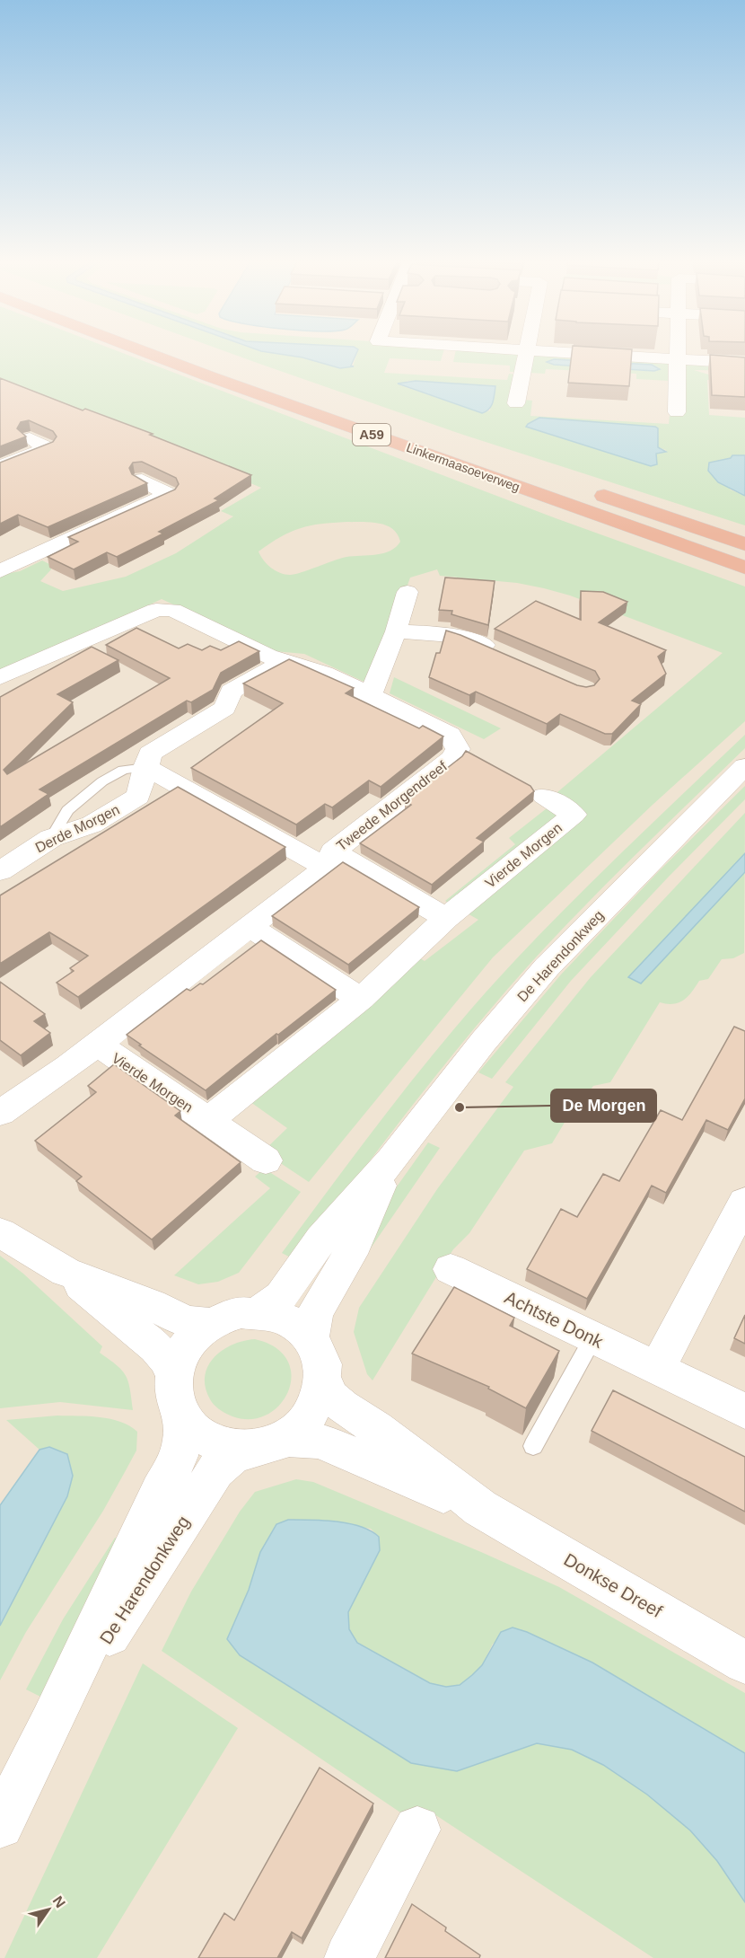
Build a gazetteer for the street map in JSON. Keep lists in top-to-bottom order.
{
  "streets": {
    "highway": ["A59", "Linkermaasoeverweg"],
    "street": [
      "Tweede Morgendreef",
      "Derde Morgen",
      "Vierde Morgen",
      "De Harendonkweg",
      "Achtste Donk",
      "Donkse Dreef"
    ]
  },
  "crossings": [
    ["Tweede Morgendreef", "Derde Morgen"],
    ["Tweede Morgendreef", "Vierde Morgen"],
    ["De Harendonkweg", "Donkse Dreef"]
  ],
  "places": ["De Morgen"],
  "north": "top right"
}
